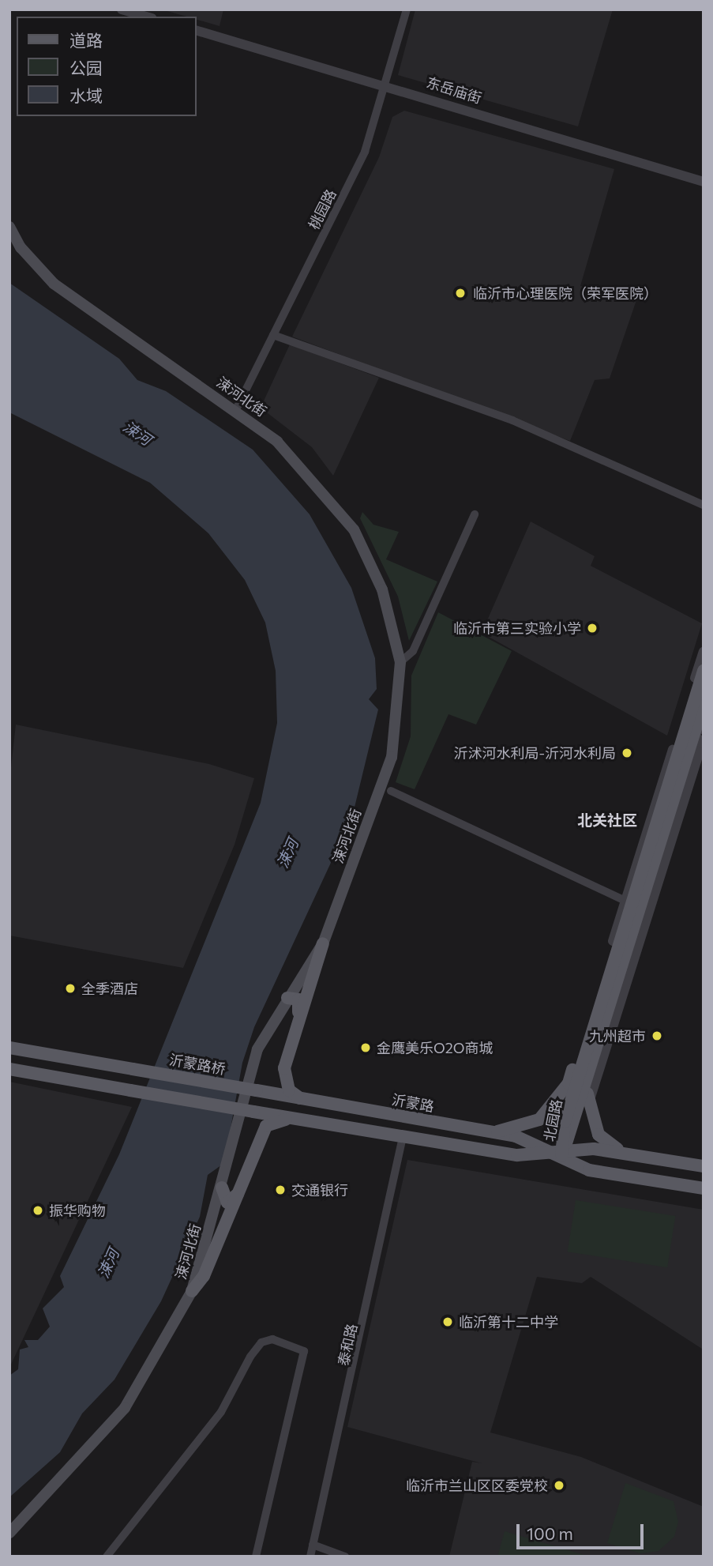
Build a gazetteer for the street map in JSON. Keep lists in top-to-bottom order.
{
  "streets": {
    "main road": [
      "涑河北街",
      "沂蒙路桥",
      "沂蒙路",
      "北园路"
    ],
    "street": ["东岳庙街", "桃园路", "泰和路"]
  },
  "crossings": [
    ["东岳庙街", "桃园路"],
    ["桃园路", "涑河北街"],
    ["沂蒙路桥", "沂蒙路"],
    ["沂蒙路", "北园路"],
    ["沂蒙路", "泰和路"]
  ],
  "districts": ["北关社区"],
  "water": ["涑河"],
  "places": [
    "临沂市心理医院（荣军医院）",
    "临沂市第三实验小学",
    "沂沭河水利局-沂河水利局",
    "全季酒店",
    "九州超市",
    "金鹰美乐O2O商城",
    "交通银行",
    "振华购物",
    "临沂第十二中学",
    "临沂市兰山区区委党校"
  ],
  "legend": ["道路", "公园", "水域"],
  "scale_bar": "100 m"
}
